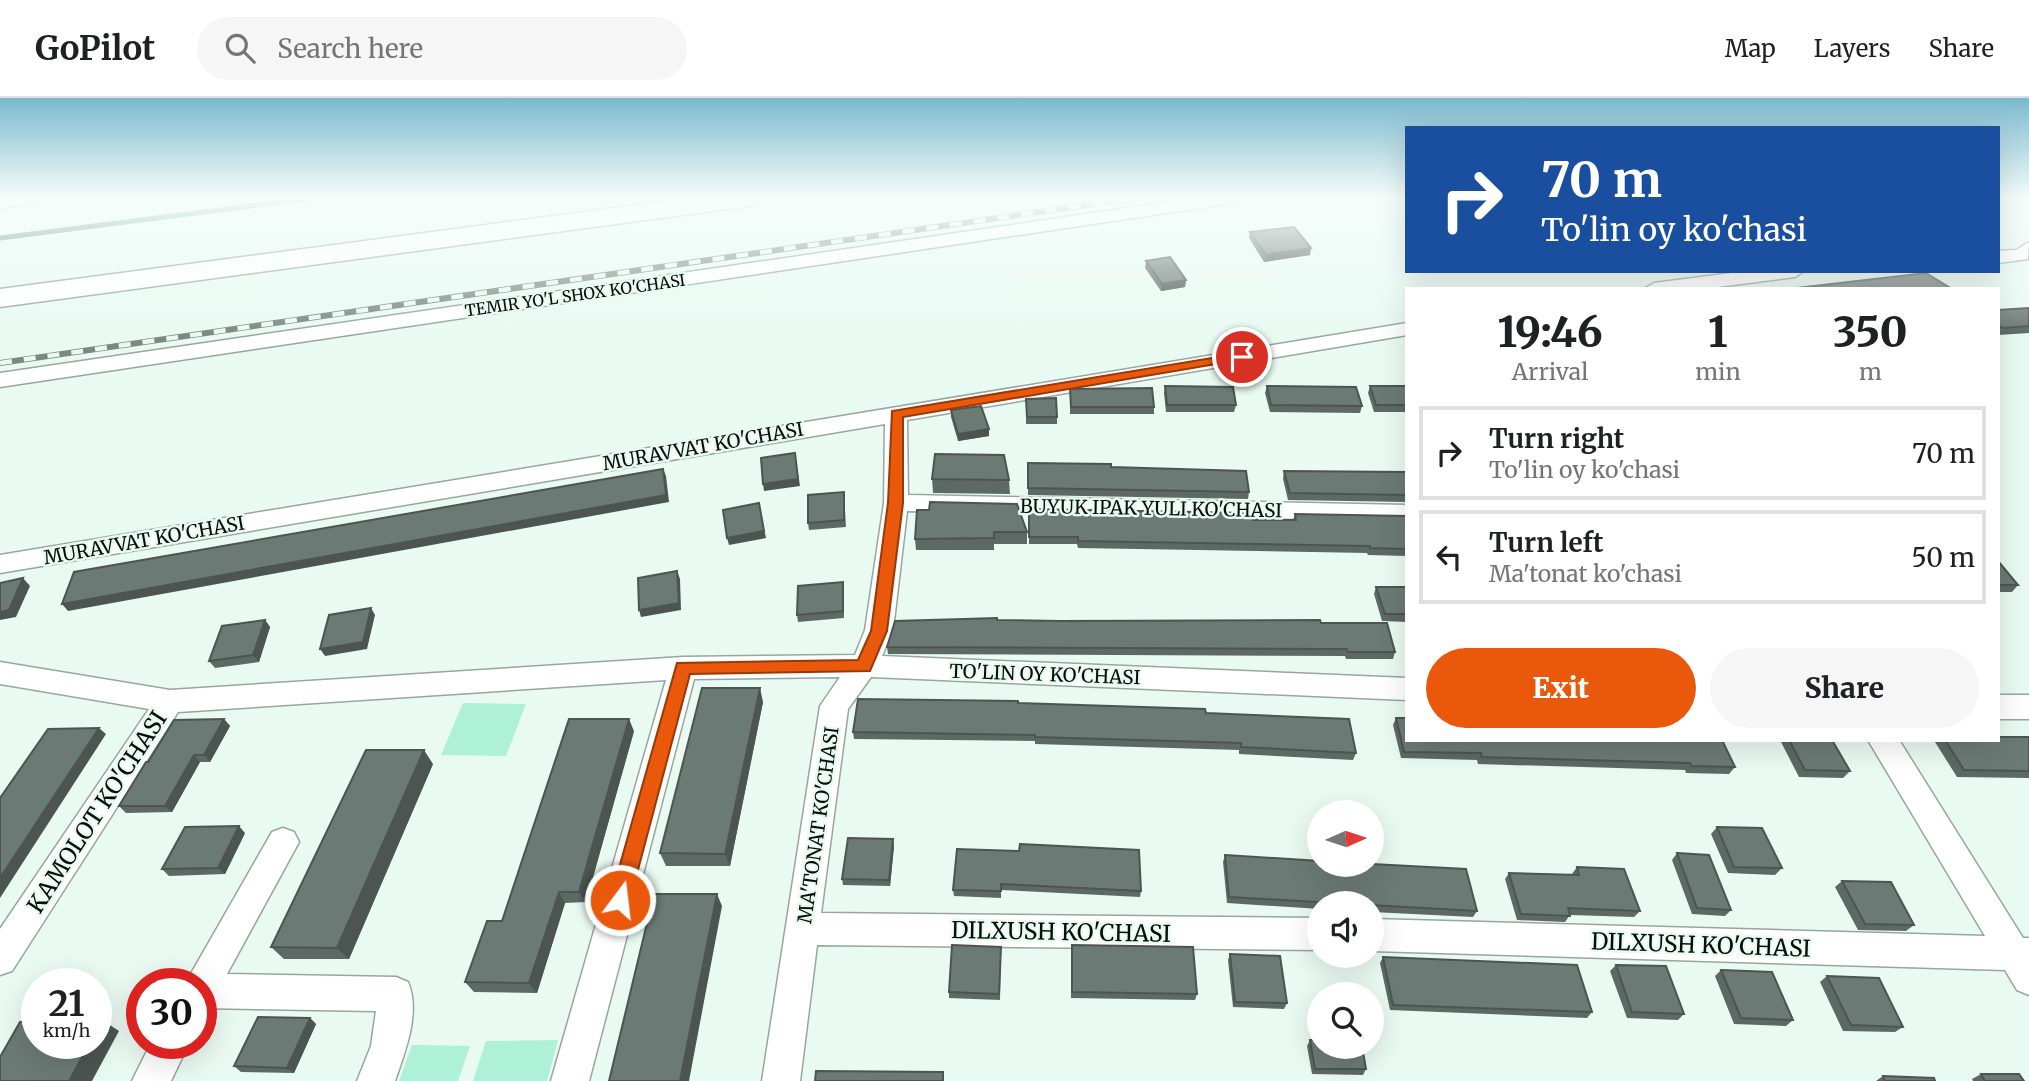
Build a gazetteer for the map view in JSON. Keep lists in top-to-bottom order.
{
  "streets": {
    "street": [
      "TEMIR YO'L SHOX KO'CHASI",
      "MURAVVAT KO'CHASI",
      "BUYUK IPAK YULI KO'CHASI",
      "TO'LIN OY KO'CHASI",
      "KAMOLOT KO'CHASI",
      "MA'TONAT KO'CHASI",
      "DILXUSH KO'CHASI"
    ]
  },
  "crossings": [
    ["MURAVVAT KO'CHASI", "MA'TONAT KO'CHASI"],
    ["BUYUK IPAK YULI KO'CHASI", "MA'TONAT KO'CHASI"],
    ["TO'LIN OY KO'CHASI", "KAMOLOT KO'CHASI"],
    ["TO'LIN OY KO'CHASI", "MA'TONAT KO'CHASI"],
    ["MA'TONAT KO'CHASI", "DILXUSH KO'CHASI"]
  ],
  "north": "right",
  "page": {
    "header": "GoPilot",
    "search": "Search here",
    "nav": ["Map", "Layers", "Share"],
    "turn": ["70 m", "To'lin oy ko'chasi"],
    "eta": [
      "19:46",
      "Arrival",
      "1",
      "min",
      "350",
      "m"
    ],
    "list": [
      {
        "name": "Turn right",
        "note": "To'lin oy ko'chasi",
        "value": "70 m"
      },
      {
        "name": "Turn left",
        "note": "Ma'tonat ko'chasi",
        "value": "50 m"
      }
    ],
    "buttons": ["Exit", "Share"],
    "speed": "21 km/h",
    "limit": "30"
  }
}
